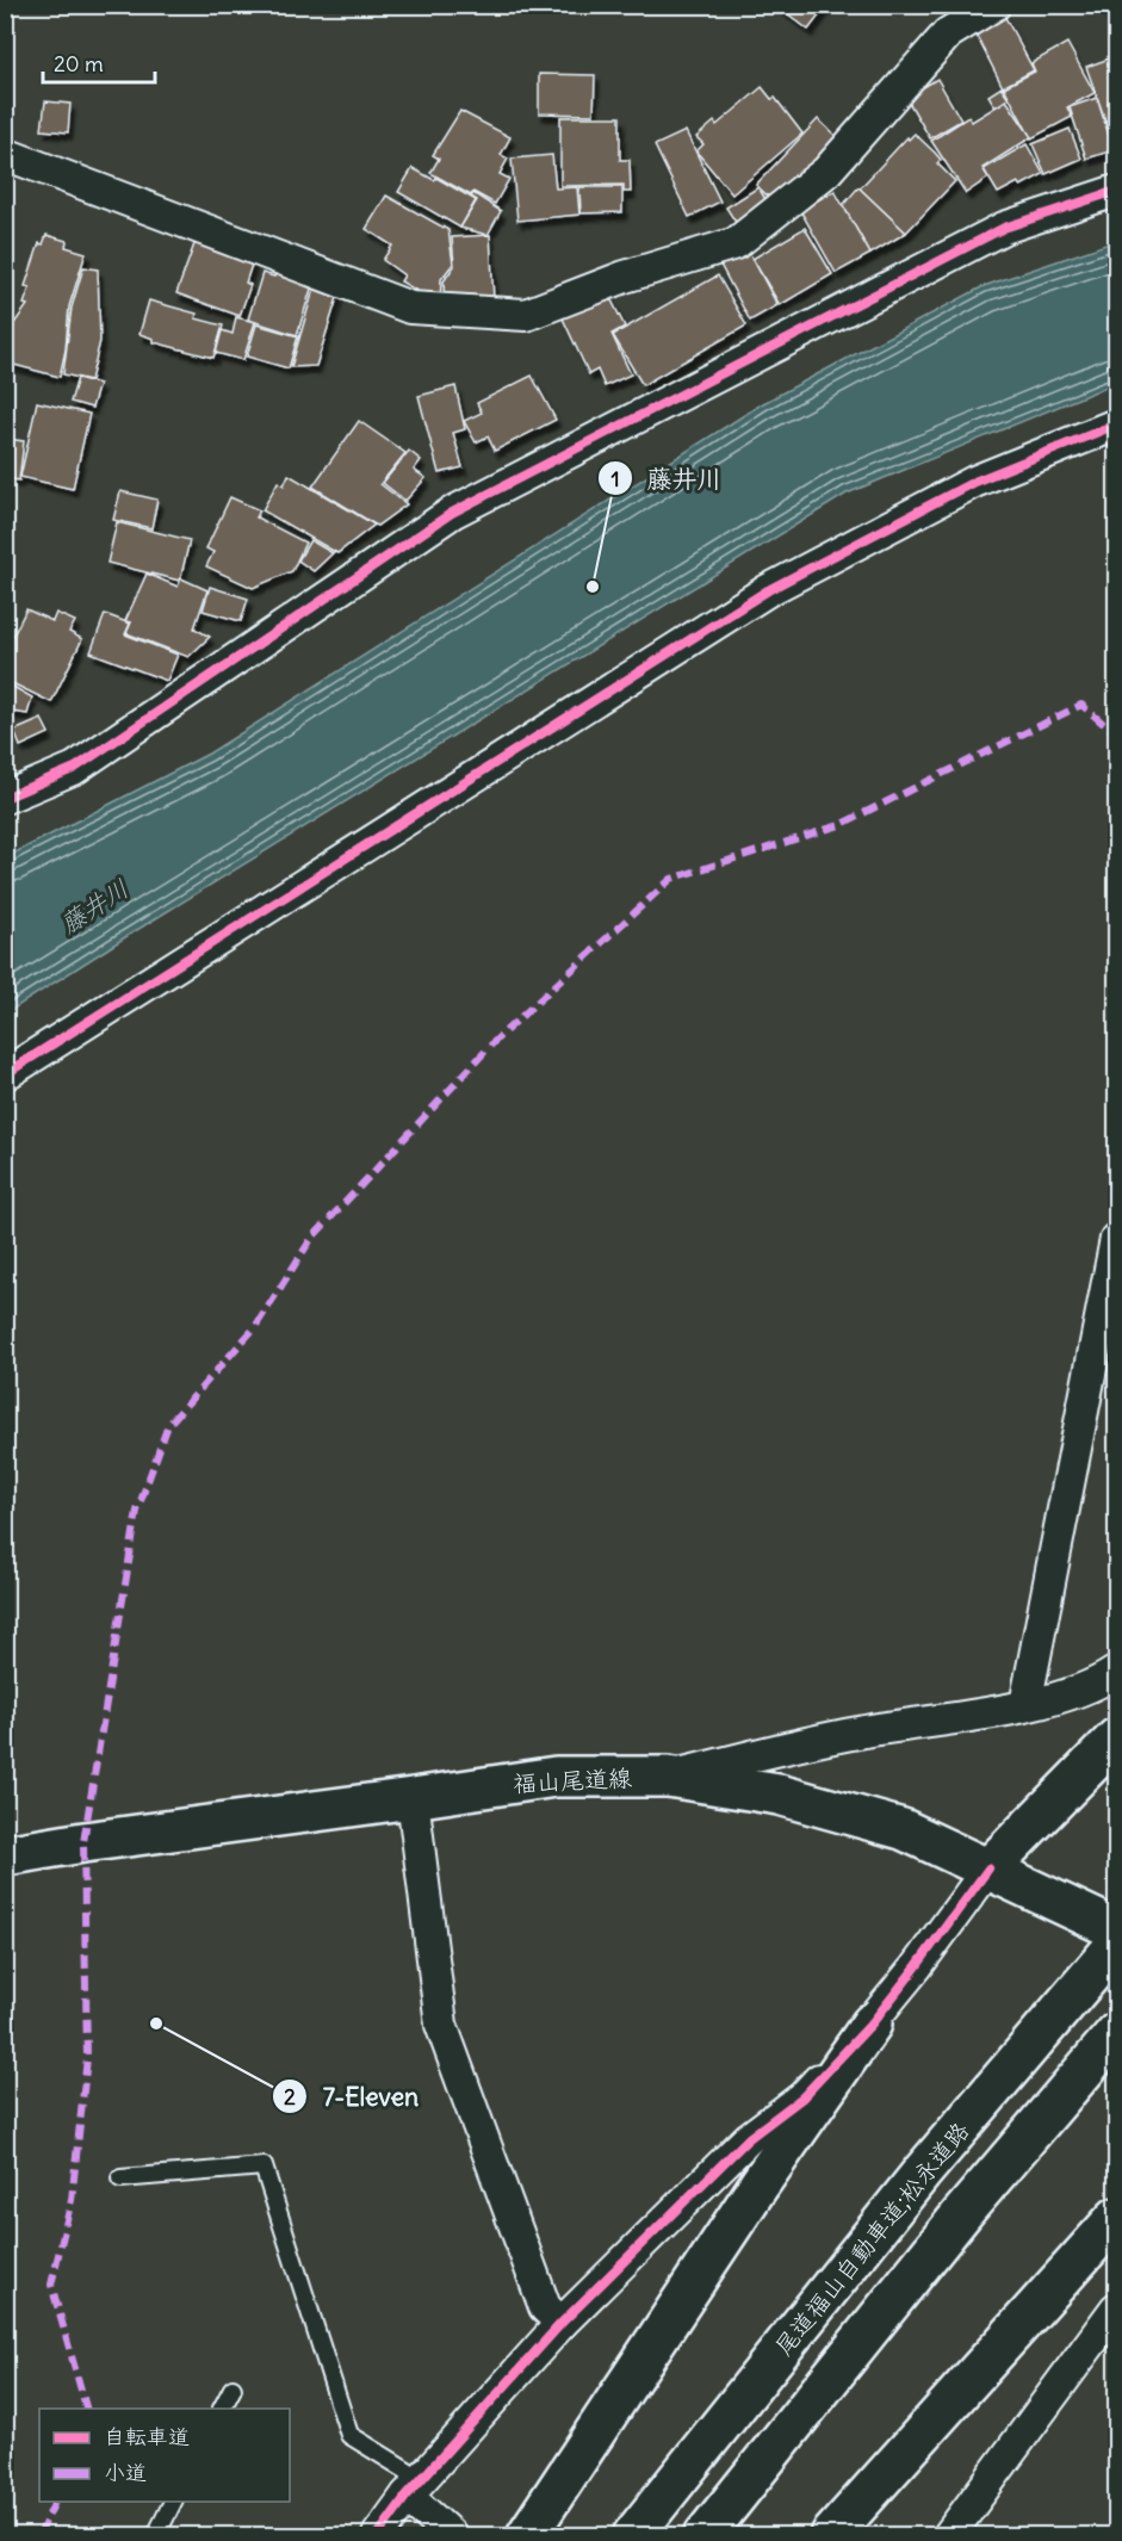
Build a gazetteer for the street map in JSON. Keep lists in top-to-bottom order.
{
  "streets": {
    "main road": ["福山尾道線", "尾道福山自動車道;松永道路"]
  },
  "water": ["藤井川"],
  "places": ["藤井川", "7-Eleven"],
  "legend": ["自転車道", "小道"],
  "scale_bar": "20 m"
}
